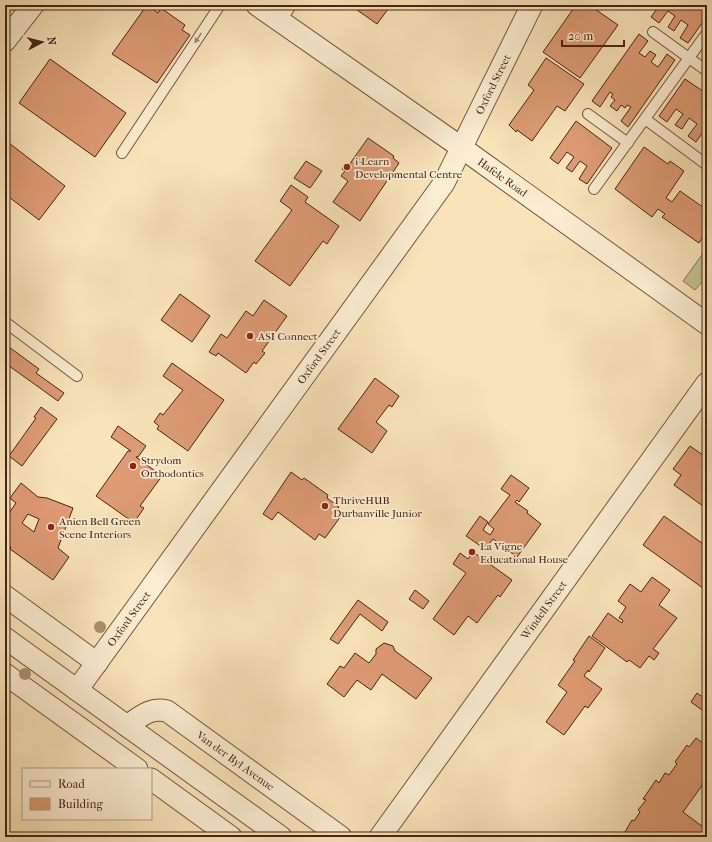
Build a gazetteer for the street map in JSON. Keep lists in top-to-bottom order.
{
  "streets": {
    "street": [
      "Oxford Street",
      "Hafele Road",
      "Windell Street",
      "Van der Byl Avenue"
    ]
  },
  "crossings": [
    ["Oxford Street", "Hafele Road"]
  ],
  "places": [
    "i-Learn Developmental Centre",
    "ASI Connect",
    "Strydom Orthodontics",
    "ThriveHUB Durbanville Junior",
    "Anien Bell Green Scene Interiors",
    "La Vigne Educational House"
  ],
  "legend": ["Road", "Building"],
  "scale_bar": "20 m",
  "north": "right"
}
